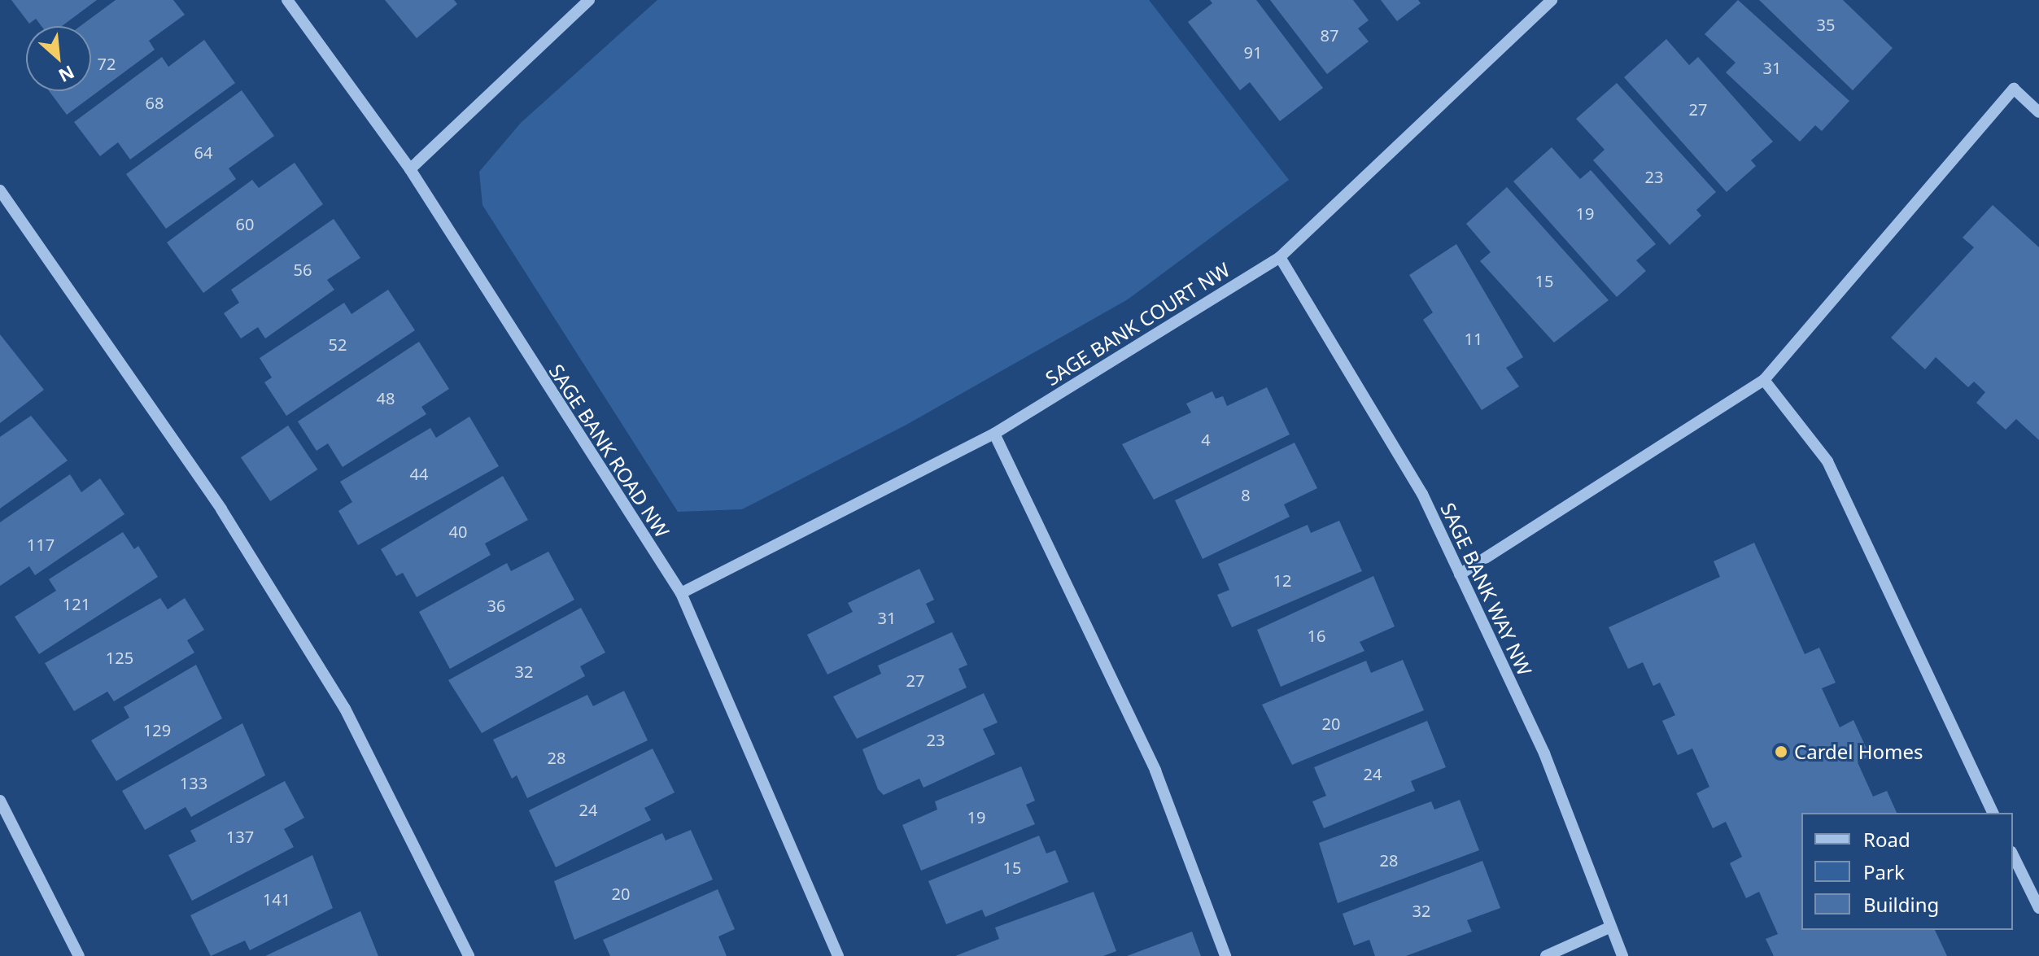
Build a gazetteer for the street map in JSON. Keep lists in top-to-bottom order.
{
  "streets": {
    "street": ["SAGE BANK COURT NW", "SAGE BANK ROAD NW", "SAGE BANK WAY NW"]
  },
  "crossings": [
    ["SAGE BANK COURT NW", "SAGE BANK ROAD NW"],
    ["SAGE BANK COURT NW", "SAGE BANK WAY NW"]
  ],
  "places": ["Cardel Homes"],
  "house_numbers": [
    "35",
    "87",
    "91",
    "72",
    "31",
    "68",
    "27",
    "64",
    "23",
    "19",
    "60",
    "56",
    "15",
    "11",
    "52",
    "48",
    "4",
    "44",
    "8",
    "40",
    "117",
    "12",
    "121",
    "36",
    "31",
    "16",
    "125",
    "32",
    "27",
    "20",
    "129",
    "23",
    "28",
    "24",
    "133",
    "24",
    "19",
    "137",
    "28",
    "15",
    "20",
    "141",
    "32"
  ],
  "legend": ["Road", "Park", "Building"],
  "north": "bottom right"
}
